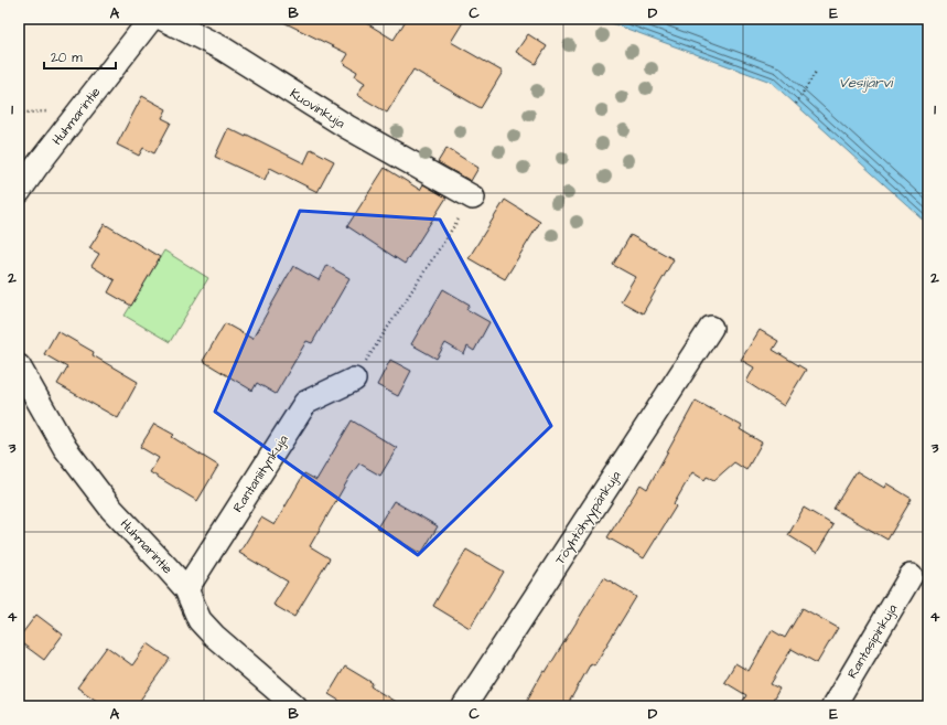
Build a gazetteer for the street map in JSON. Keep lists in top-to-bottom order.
{
  "streets": {
    "street": [
      "Kuovinkuja",
      "Huhmarintie",
      "Rantaniitynkuja",
      "Töyhtöhyypänkuja",
      "Rantasipinkuja"
    ]
  },
  "crossings": [
    ["Huhmarintie", "Rantaniitynkuja"]
  ],
  "water": ["Vesijärvi"],
  "scale_bar": "20 m",
  "grid": {
    "columns": [
      "A",
      "B",
      "C",
      "D",
      "E"
    ],
    "rows": [
      "1",
      "2",
      "3",
      "4"
    ]
  }
}
